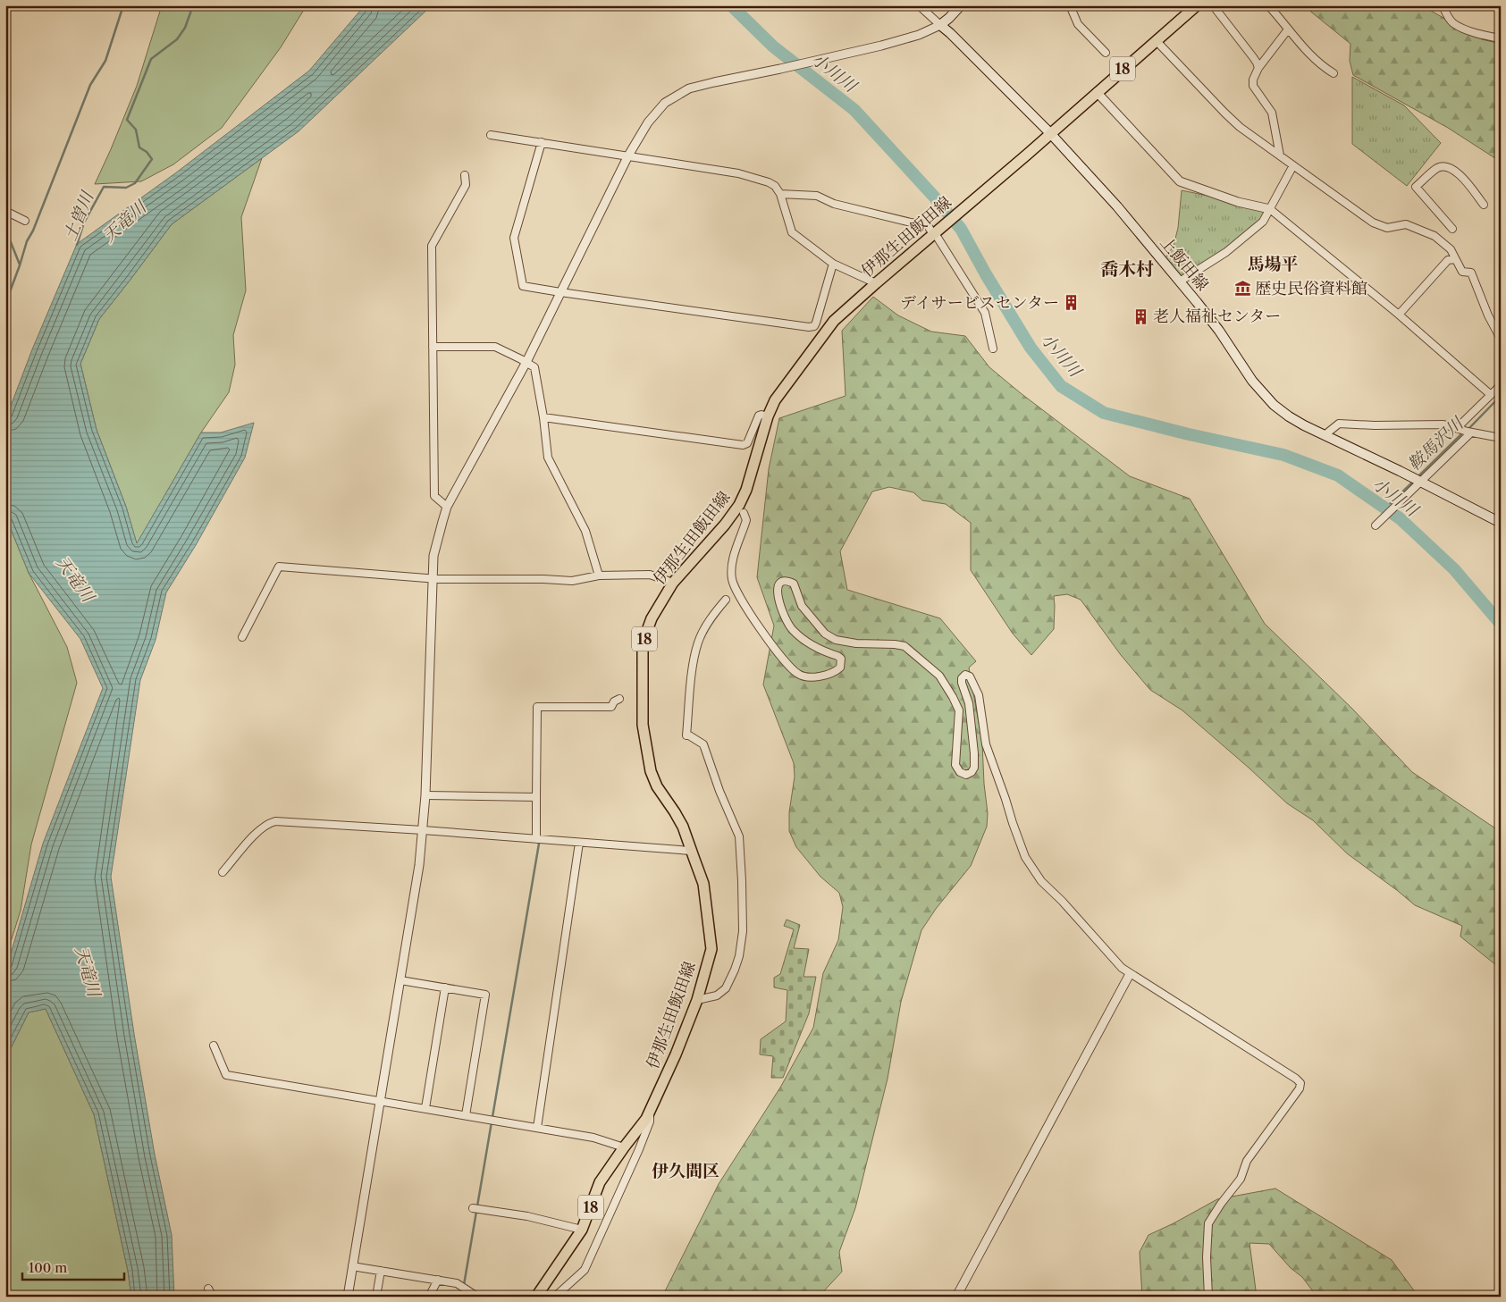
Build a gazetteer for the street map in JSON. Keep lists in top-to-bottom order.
{
  "streets": {
    "main road": ["18", "伊那生田飯田線", "上飯田線"]
  },
  "crossings": [
    ["伊那生田飯田線", "上飯田線"]
  ],
  "districts": ["馬場平", "喬木村", "伊久間区"],
  "water": [
    "小川川",
    "土曽川",
    "天竜川",
    "鞍馬沢川"
  ],
  "places": {
    "museum": ["歴史民俗資料館"],
    "building": ["デイサービスセンター", "老人福祉センター"]
  },
  "scale_bar": "100 m"
}
